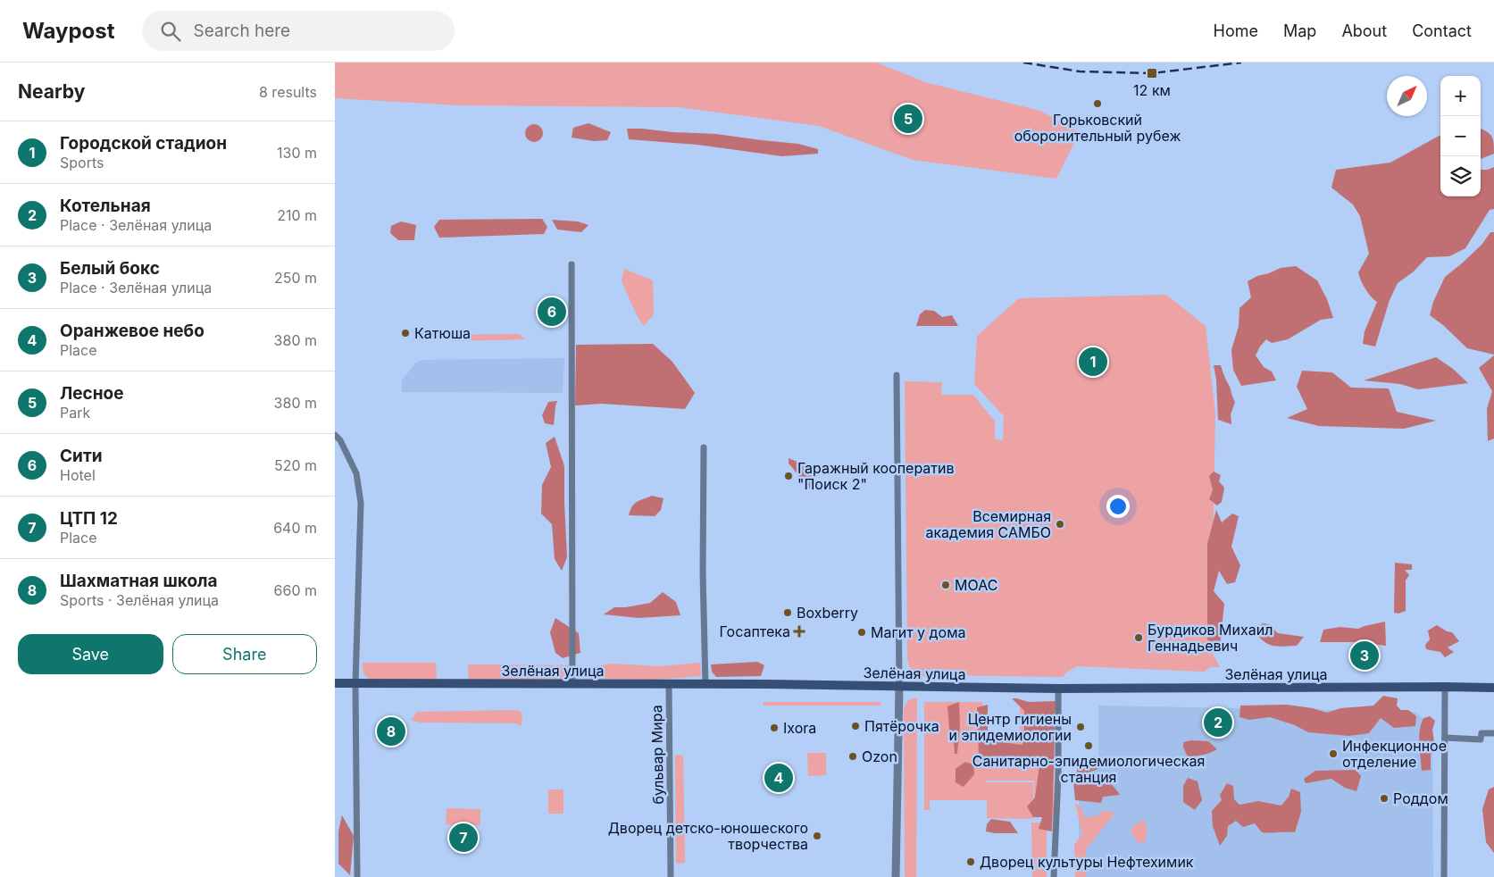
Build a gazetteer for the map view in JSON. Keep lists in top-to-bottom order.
{
  "streets": {
    "main road": ["Зелёная улица"],
    "street": ["бульвар Мира"]
  },
  "crossings": [
    ["Зелёная улица", "бульвар Мира"]
  ],
  "places": {
    "transit": ["12 км"],
    "other": [
      "Горьковский оборонительный рубеж",
      "Катюша",
      "Гаражный кооператив \"Поиск 2\"",
      "Всемирная академия САМБО",
      "МОАС",
      "Boxberry",
      "Магит у дома",
      "Бурдиков Михаил Геннадьевич",
      "Пятёрочка",
      "Центр гигиены и эпидемиологии",
      "Ixora",
      "Санитарно-эпидемиологическая станция",
      "Инфекционное отделение",
      "Ozon",
      "Роддом",
      "Дворец детско-юношеского творчества",
      "Дворец культуры Нефтехимик"
    ],
    "health": ["Госаптека"]
  },
  "north": "top right",
  "page": {
    "header": "Waypost",
    "search": "Search here",
    "nav": [
      "Home",
      "Map",
      "About",
      "Contact"
    ],
    "heading": ["Nearby", "8 results"],
    "map_buttons": ["+", "−"],
    "pins": [
      "5",
      "6",
      "1",
      "3",
      "2",
      "8",
      "4",
      "7"
    ],
    "list": [
      {
        "mark": "1",
        "name": "Городской стадион",
        "note": "Sports",
        "value": "130 m"
      },
      {
        "mark": "2",
        "name": "Котельная",
        "note": "Place · Зелёная улица",
        "value": "210 m"
      },
      {
        "mark": "3",
        "name": "Белый бокс",
        "note": "Place · Зелёная улица",
        "value": "250 m"
      },
      {
        "mark": "4",
        "name": "Оранжевое небо",
        "note": "Place",
        "value": "380 m"
      },
      {
        "mark": "5",
        "name": "Лесное",
        "note": "Park",
        "value": "380 m"
      },
      {
        "mark": "6",
        "name": "Сити",
        "note": "Hotel",
        "value": "520 m"
      },
      {
        "mark": "7",
        "name": "ЦТП 12",
        "note": "Place",
        "value": "640 m"
      },
      {
        "mark": "8",
        "name": "Шахматная школа",
        "note": "Sports · Зелёная улица",
        "value": "660 m"
      }
    ],
    "buttons": ["Save", "Share"]
  }
}
